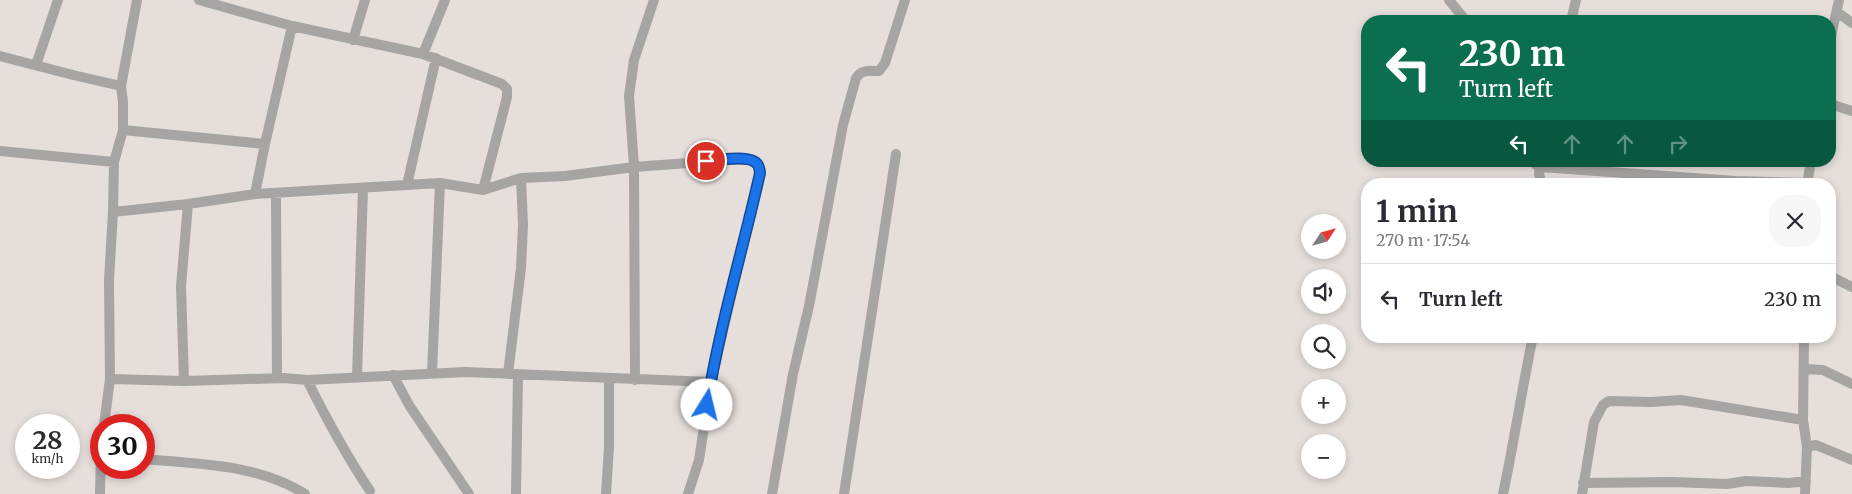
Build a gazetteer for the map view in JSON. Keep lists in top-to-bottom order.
{
  "north": "top right",
  "page": {
    "turn": ["230 m", "Turn left"],
    "heading": ["1 min", "270 m · 17:54"],
    "map_buttons": ["+", "−"],
    "list": [
      {
        "name": "Turn left",
        "value": "230 m"
      }
    ],
    "speed": "28 km/h",
    "limit": "30"
  }
}
